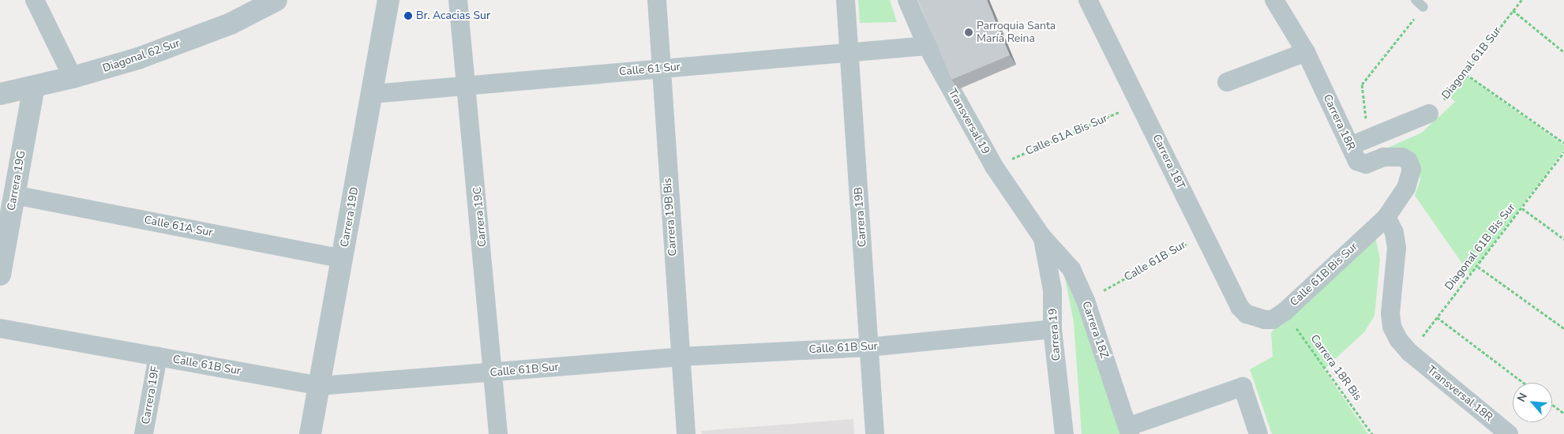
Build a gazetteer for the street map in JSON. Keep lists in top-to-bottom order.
{
  "streets": {
    "street": [
      "Diagonal 62 Sur",
      "Calle 61 Sur",
      "Transversal 19",
      "Carrera 18R",
      "Carrera 18T",
      "Carrera 19G",
      "Carrera 19D",
      "Carrera 19C",
      "Carrera 19B Bis",
      "Carrera 19B",
      "Calle 61A Sur",
      "Calle 61B Sur",
      "Calle 61B Bis Sur",
      "Carrera 18Z",
      "Carrera 19",
      "Transversal 18R",
      "Carrera 19F"
    ],
    "path": [
      "Diagonal 61B Sur",
      "Calle 61A Bis Sur",
      "Diagonal 61B Bis Sur",
      "Carrera 18R Bis"
    ]
  },
  "crossings": [
    ["Diagonal 62 Sur", "Carrera 19G"],
    ["Calle 61 Sur", "Transversal 19"],
    ["Calle 61 Sur", "Carrera 19D"],
    ["Calle 61 Sur", "Carrera 19C"],
    ["Calle 61 Sur", "Carrera 19B Bis"],
    ["Calle 61 Sur", "Carrera 19B"],
    ["Transversal 19", "Calle 61A Bis Sur"],
    ["Transversal 19", "Carrera 18Z"],
    ["Transversal 19", "Carrera 19"],
    ["Carrera 18R", "Calle 61B Bis Sur"],
    ["Calle 61A Bis Sur", "Carrera 18T"],
    ["Carrera 18T", "Calle 61B Sur"],
    ["Carrera 18T", "Calle 61B Bis Sur"],
    ["Carrera 19G", "Calle 61A Sur"],
    ["Carrera 19D", "Calle 61A Sur"],
    ["Carrera 19D", "Calle 61B Sur"],
    ["Carrera 19C", "Calle 61B Sur"],
    ["Carrera 19B Bis", "Calle 61B Sur"],
    ["Carrera 19B", "Calle 61B Sur"],
    ["Diagonal 61B Bis Sur", "Transversal 18R"],
    ["Calle 61B Sur", "Carrera 18Z"],
    ["Calle 61B Sur", "Carrera 19"],
    ["Calle 61B Sur", "Carrera 19F"],
    ["Calle 61B Bis Sur", "Carrera 18R Bis"],
    ["Carrera 18Z", "Carrera 19"]
  ],
  "places": ["Br. Acacias Sur", "Parroquia Santa María Reina"],
  "north": "top left"
}
